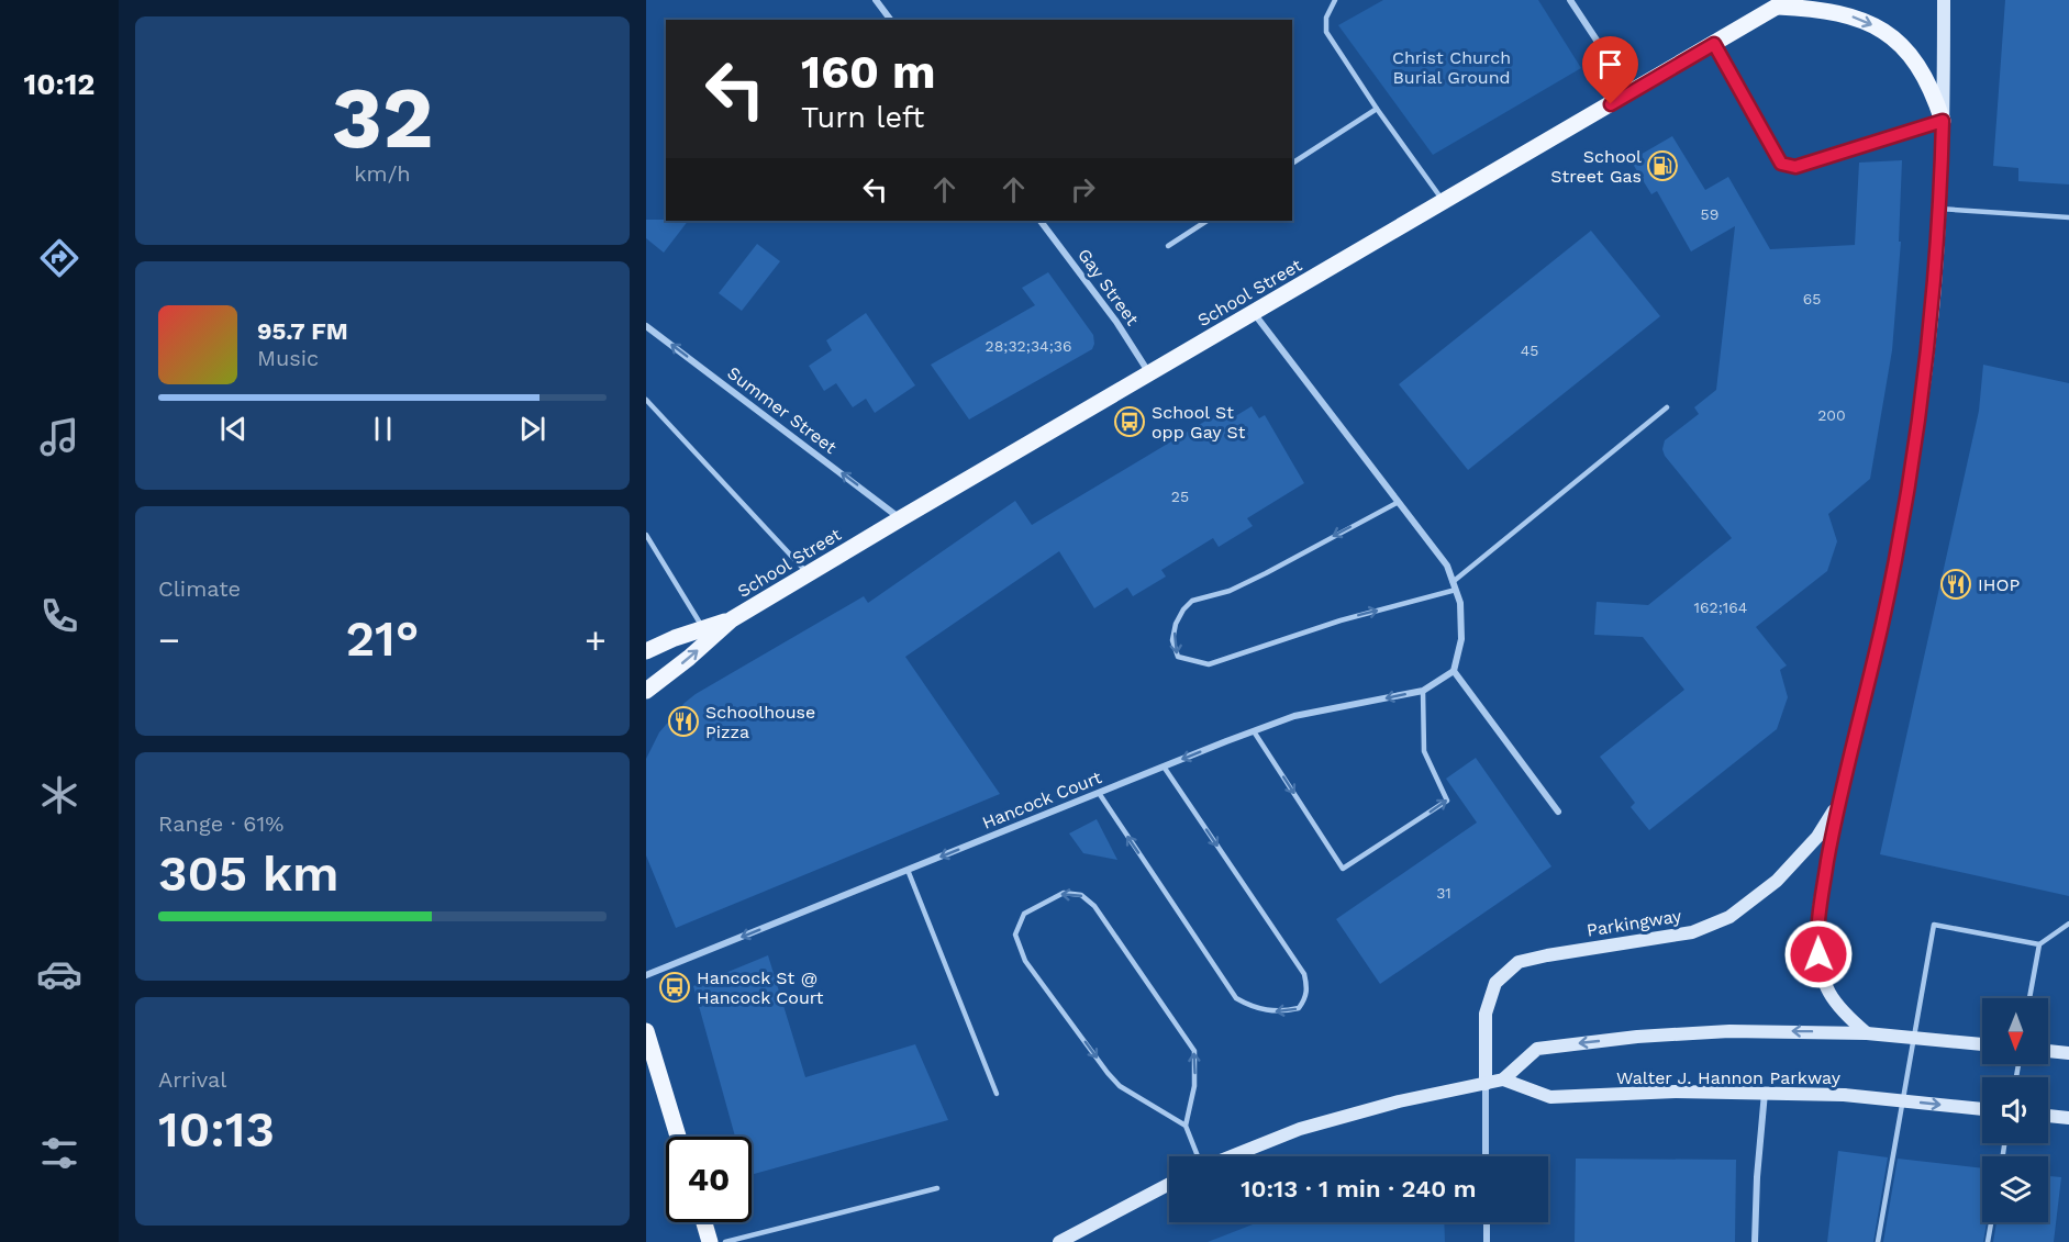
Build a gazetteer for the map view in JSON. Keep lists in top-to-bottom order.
{
  "streets": {
    "main road": ["School Street"],
    "street": [
      "Gay Street",
      "Summer Street",
      "Hancock Court",
      "Parkingway",
      "Walter J. Hannon Parkway"
    ]
  },
  "crossings": [
    ["Gay Street", "School Street"],
    ["School Street", "Summer Street"]
  ],
  "one_way": ["Summer Street", "Hancock Court"],
  "parks": ["Christ Church Burial Ground"],
  "places": {
    "fuel station": ["School Street Gas"],
    "bus stop": ["School St opp Gay St", "Hancock St @ Hancock Court"],
    "restaurant": ["IHOP", "Schoolhouse Pizza"]
  },
  "house_numbers": [
    "59",
    "65",
    "28;32;34;36",
    "45",
    "200",
    "25",
    "162;164",
    "31"
  ],
  "north": "bottom",
  "page": {
    "tabs": "10:12",
    "tile": [
      ["32", "km/h"],
      "Climate",
      ["Range · 61%", "305 km"],
      ["Arrival", "10:13"]
    ],
    "turn": ["160 m", "Turn left"],
    "song": ["95.7 FM", "Music"],
    "heat": ["−", "21°", "+"],
    "limit": "40",
    "trip": "10:13 · 1 min · 240 m"
  }
}
